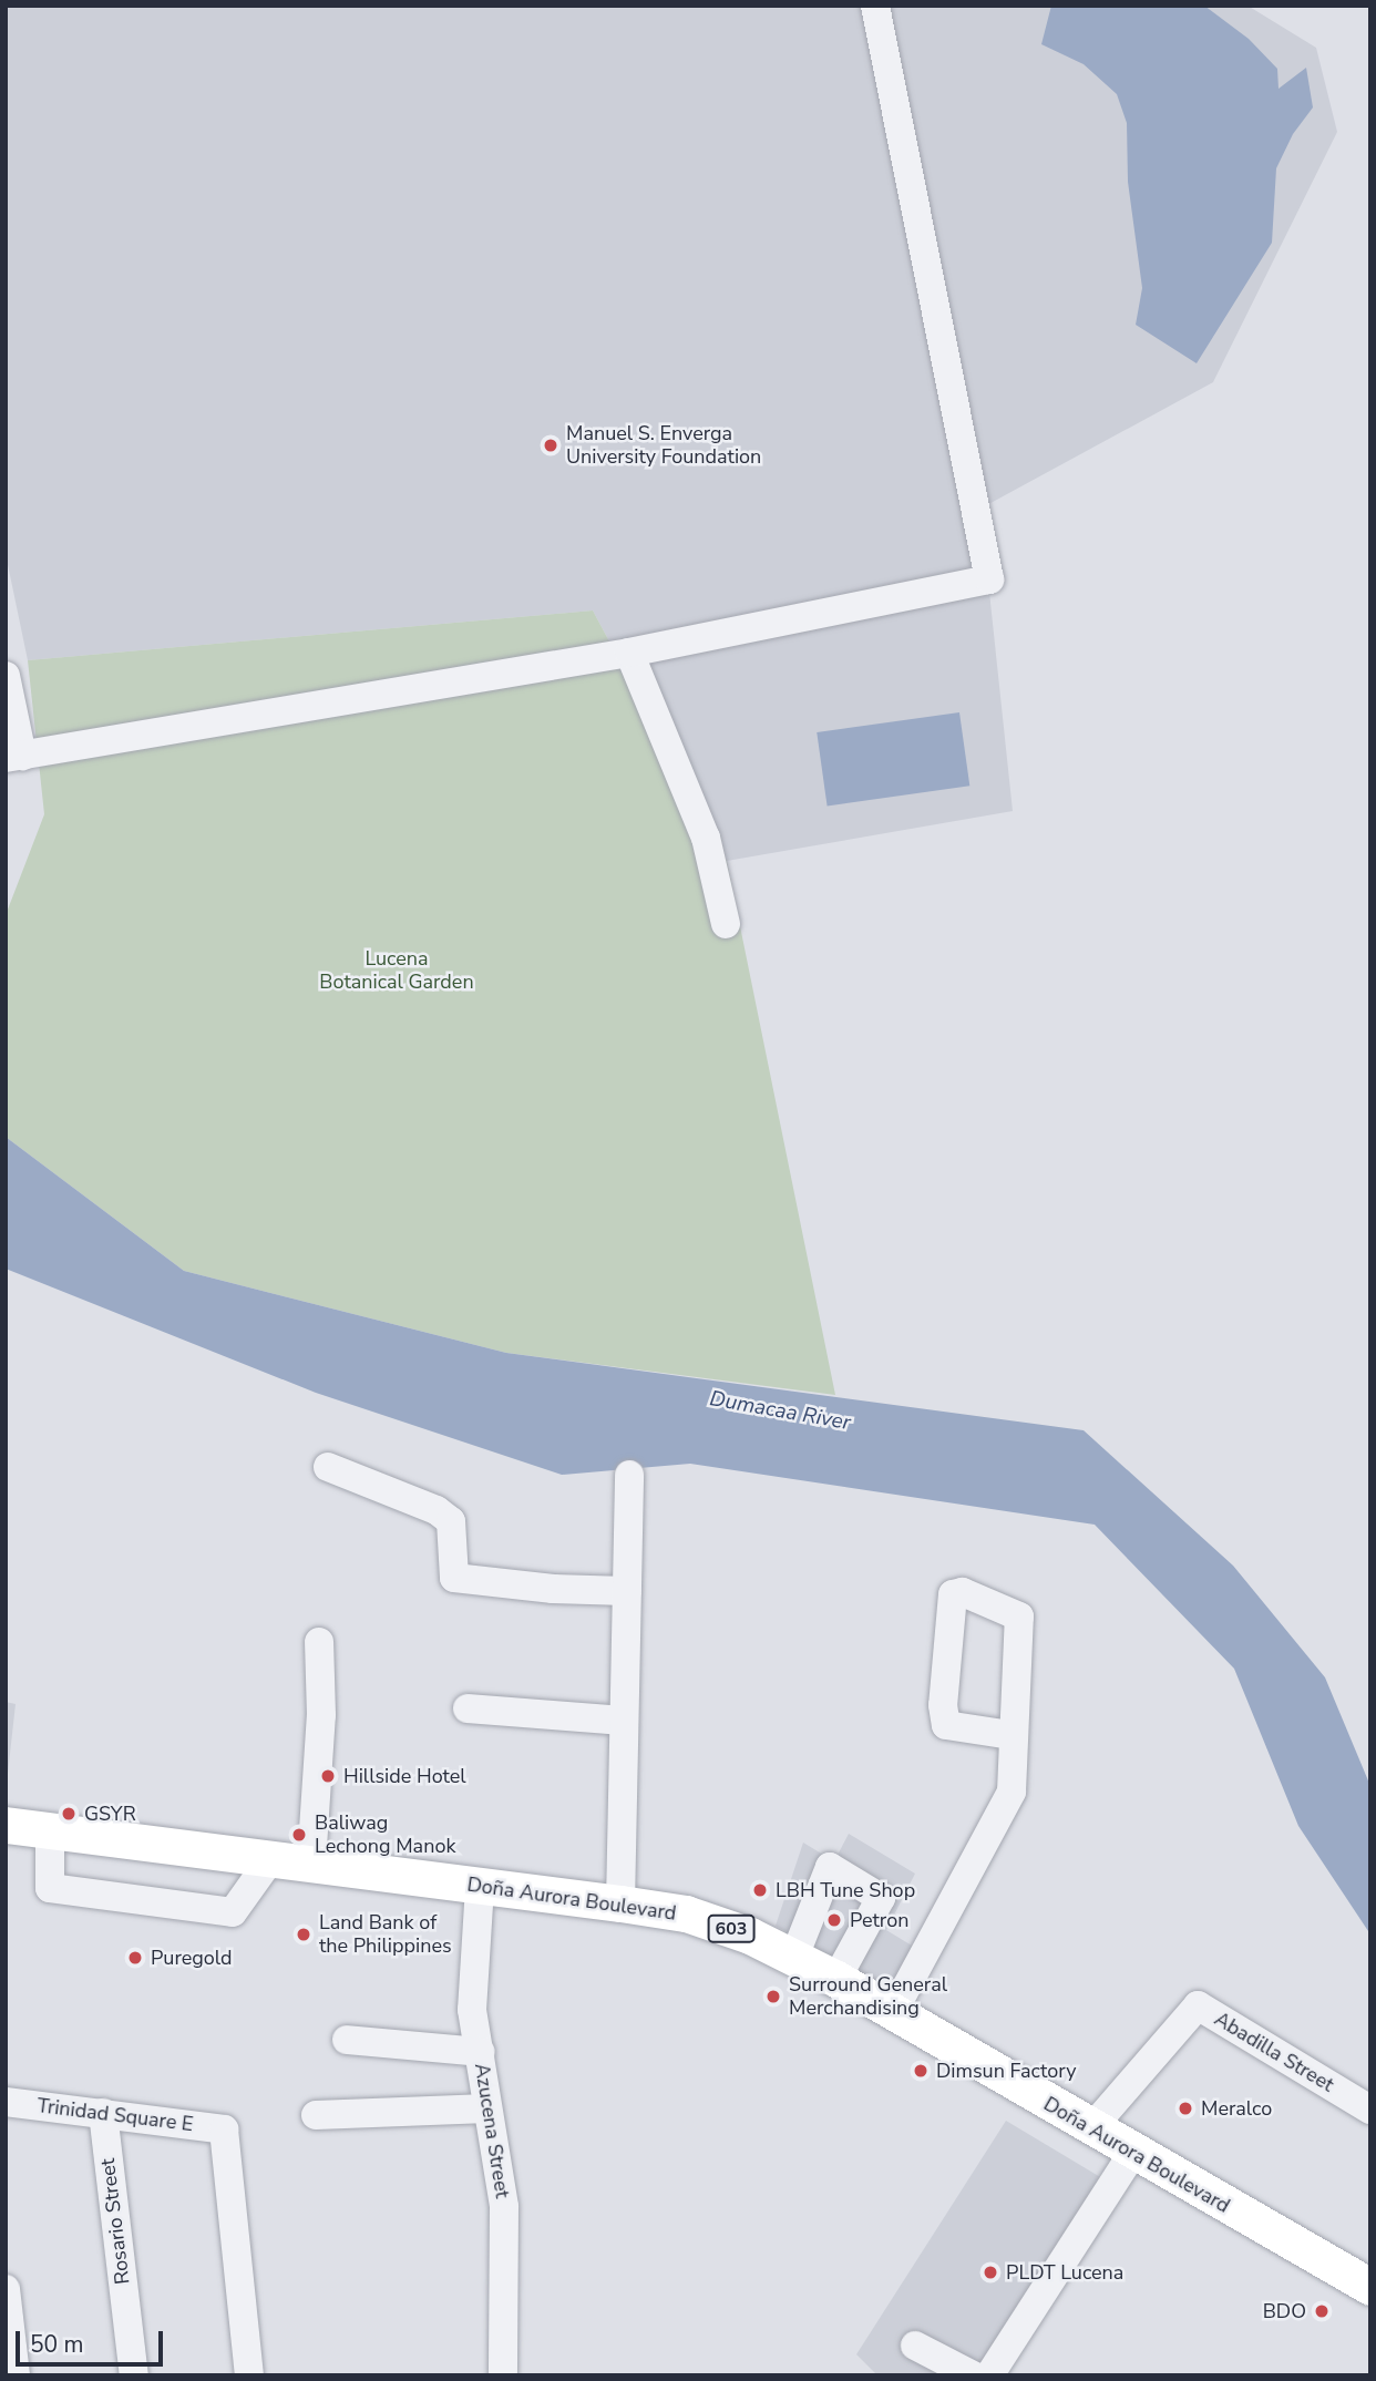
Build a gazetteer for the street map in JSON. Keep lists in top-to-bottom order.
{
  "streets": {
    "main road": ["Doña Aurora Boulevard", "603"],
    "street": [
      "Abadilla Street",
      "Trinidad Square E",
      "Azucena Street",
      "Rosario Street"
    ]
  },
  "crossings": [
    ["Doña Aurora Boulevard", "Abadilla Street"],
    ["Doña Aurora Boulevard", "Azucena Street"],
    ["Trinidad Square E", "Rosario Street"]
  ],
  "water": ["Dumacaa River"],
  "parks": ["Lucena Botanical Garden"],
  "places": [
    "Manuel S. Enverga University Foundation",
    "Hillside Hotel",
    "GSYR",
    "Baliwag Lechong Manok",
    "LBH Tune Shop",
    "Petron",
    "Land Bank of the Philippines",
    "Puregold",
    "Surround General Merchandising",
    "Dimsun Factory",
    "Meralco",
    "PLDT Lucena",
    "BDO"
  ],
  "scale_bar": "50 m"
}
